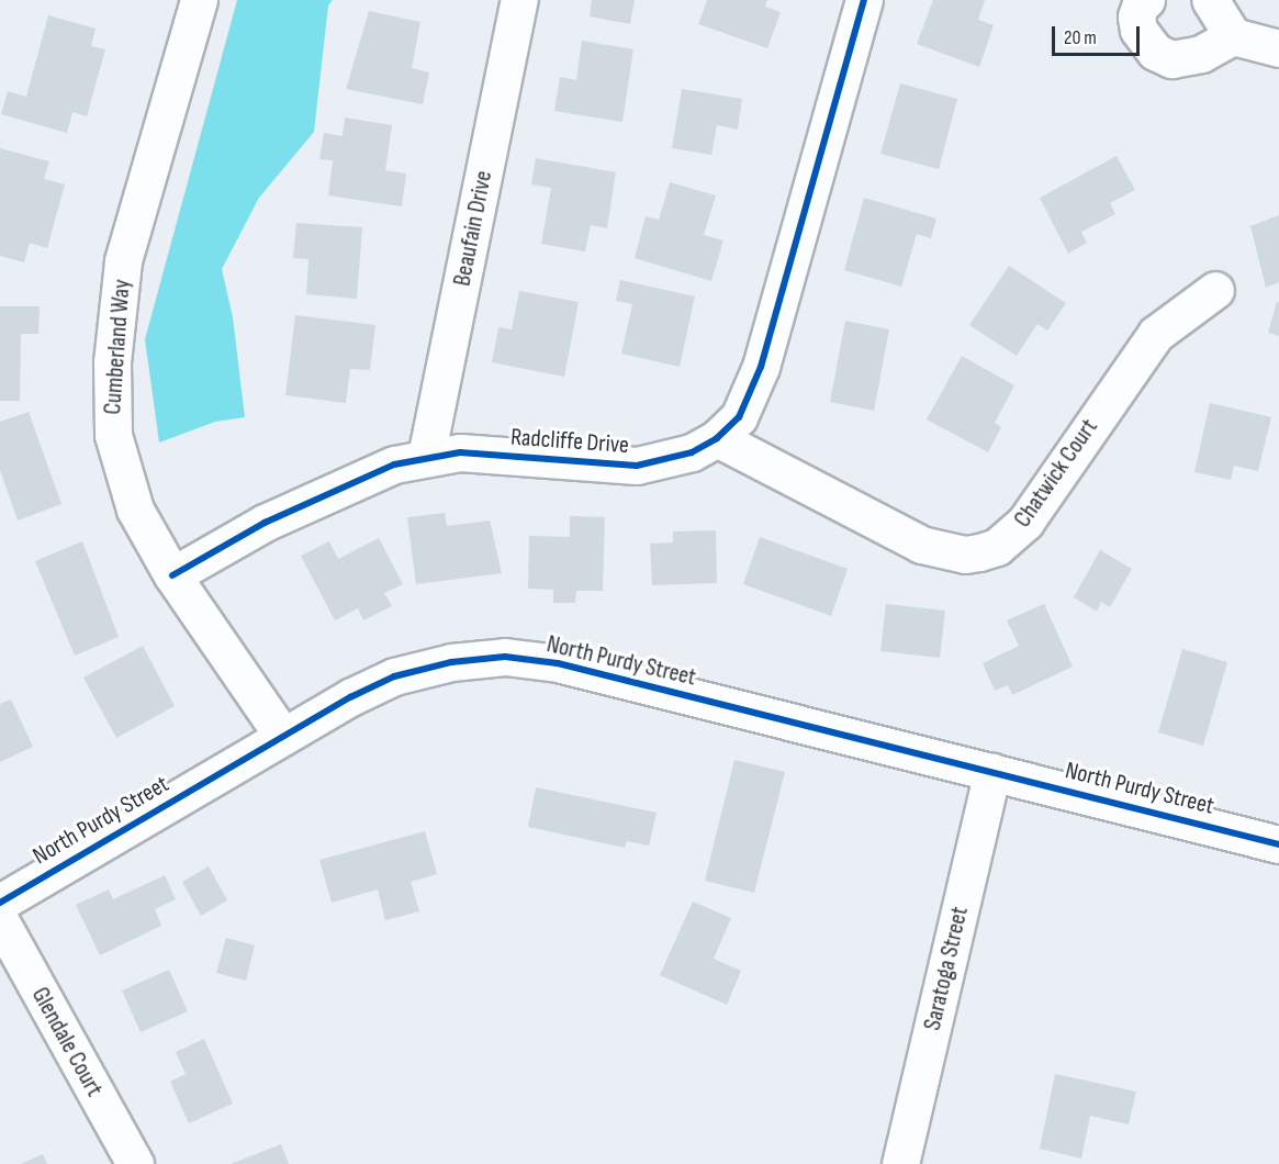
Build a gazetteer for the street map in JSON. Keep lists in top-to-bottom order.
{
  "streets": {
    "street": [
      "Beaufain Drive",
      "Cumberland Way",
      "Radcliffe Drive",
      "Chatwick Court",
      "North Purdy Street",
      "Saratoga Street",
      "Glendale Court"
    ]
  },
  "crossings": [
    ["Beaufain Drive", "Radcliffe Drive"],
    ["Cumberland Way", "Radcliffe Drive"],
    ["Cumberland Way", "North Purdy Street"],
    ["Radcliffe Drive", "Chatwick Court"],
    ["North Purdy Street", "Saratoga Street"]
  ],
  "scale_bar": "20 m"
}
